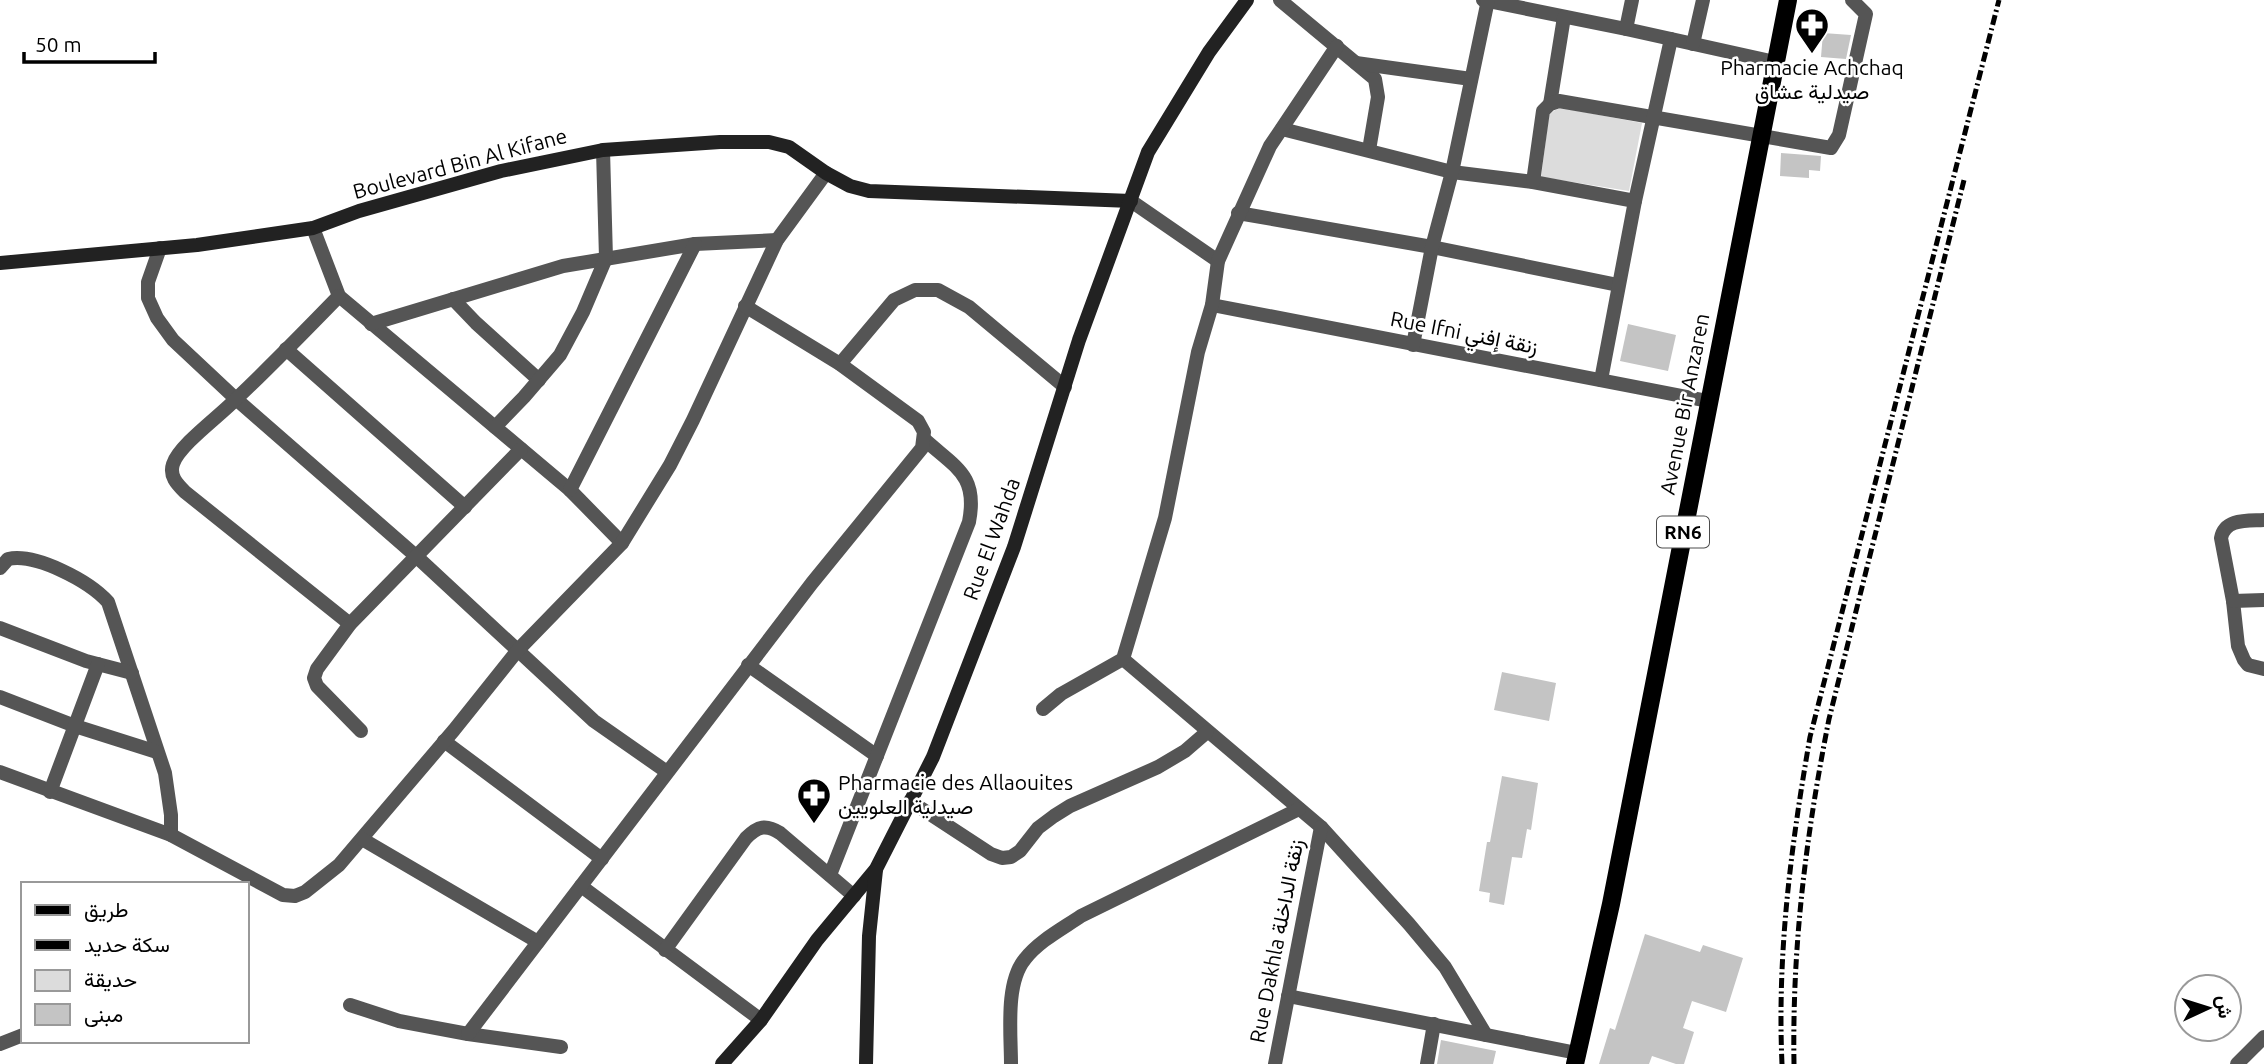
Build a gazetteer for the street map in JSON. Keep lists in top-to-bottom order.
{
  "streets": {
    "main road": ["Avenue Bir Anzaren", "RN6"],
    "street": [
      "Boulevard Bin Al Kifane",
      "Rue Ifni زنقة إفني",
      "Rue El Wahda",
      "Rue Dakhla زنقة الداخلة"
    ]
  },
  "crossings": [
    ["Boulevard Bin Al Kifane", "Rue El Wahda"],
    ["Rue Ifni زنقة إفني", "Avenue Bir Anzaren"]
  ],
  "places": {
    "pharmacy": ["Pharmacie Achchaq صيدلية عشاق", "Pharmacie des Allaouites صيدلية العلويين"]
  },
  "legend": [
    "طريق",
    "سكة حديد",
    "حديقة",
    "مبنى"
  ],
  "scale_bar": "50 m",
  "north": "right"
}
